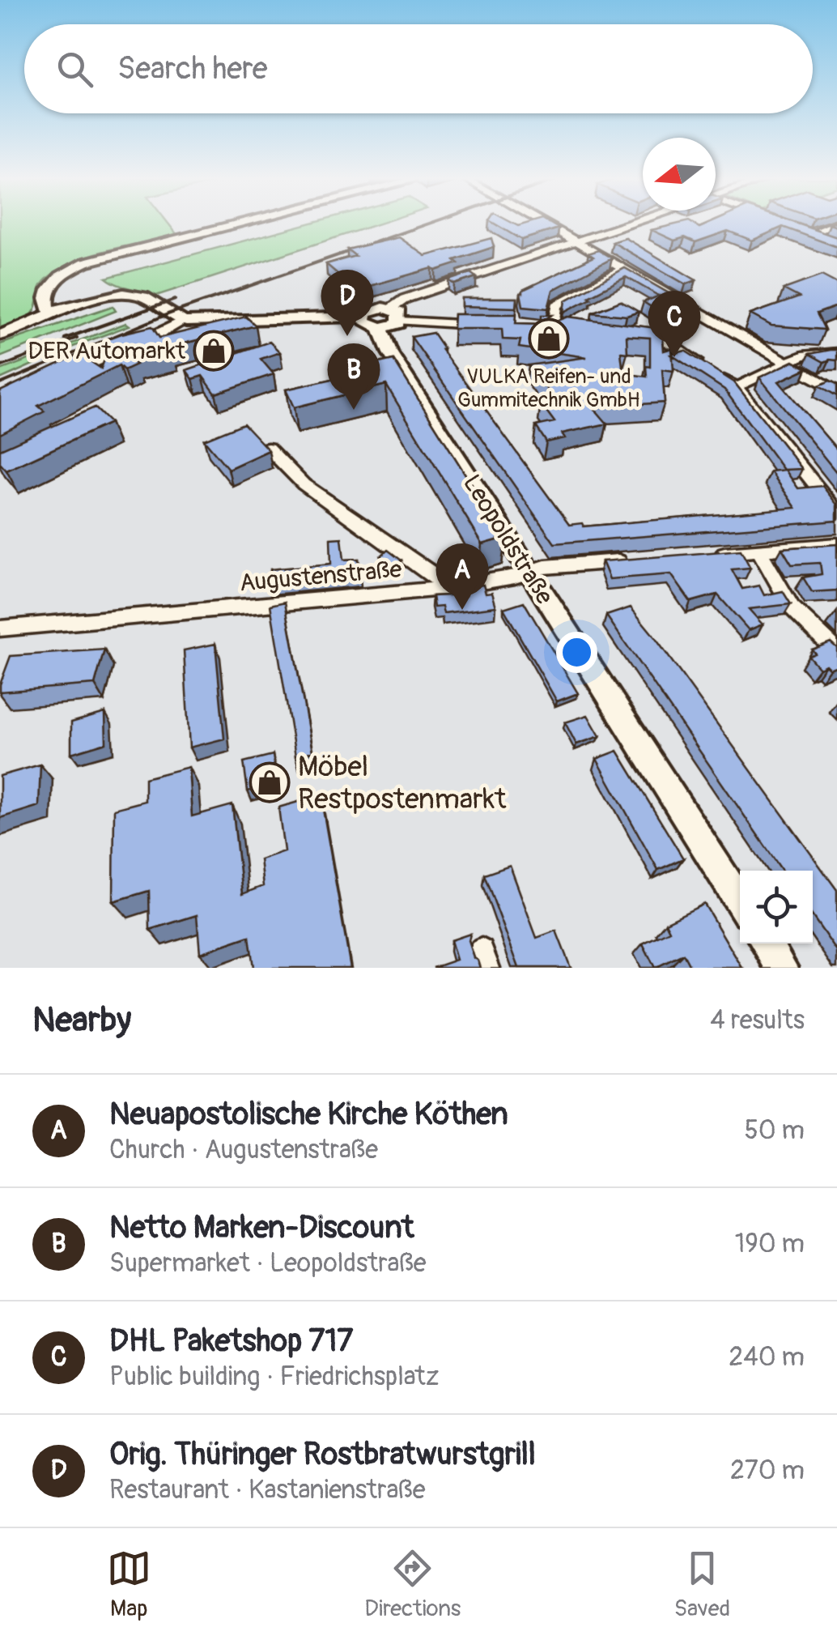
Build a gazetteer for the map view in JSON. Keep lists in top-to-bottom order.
{
  "streets": {
    "main road": ["Leopoldstraße"],
    "street": ["Augustenstraße"]
  },
  "crossings": [
    ["Leopoldstraße", "Augustenstraße"]
  ],
  "places": {
    "shop": ["VULKA Reifen- und Gummitechnik GmbH", "DER Automarkt", "Möbel Restpostenmarkt"]
  },
  "north": "left",
  "page": {
    "search": "Search here",
    "pins": [
      "D",
      "C",
      "B",
      "A"
    ],
    "heading": ["Nearby", "4 results"],
    "list": [
      {
        "mark": "A",
        "name": "Neuapostolische Kirche Köthen",
        "note": "Church · Augustenstraße",
        "value": "50 m"
      },
      {
        "mark": "B",
        "name": "Netto Marken-Discount",
        "note": "Supermarket · Leopoldstraße",
        "value": "190 m"
      },
      {
        "mark": "C",
        "name": "DHL Paketshop 717",
        "note": "Public building · Friedrichsplatz",
        "value": "240 m"
      },
      {
        "mark": "D",
        "name": "Orig. Thüringer Rostbratwurstgrill",
        "note": "Restaurant · Kastanienstraße",
        "value": "270 m"
      }
    ],
    "nav": ["Map", "Directions", "Saved"]
  }
}
